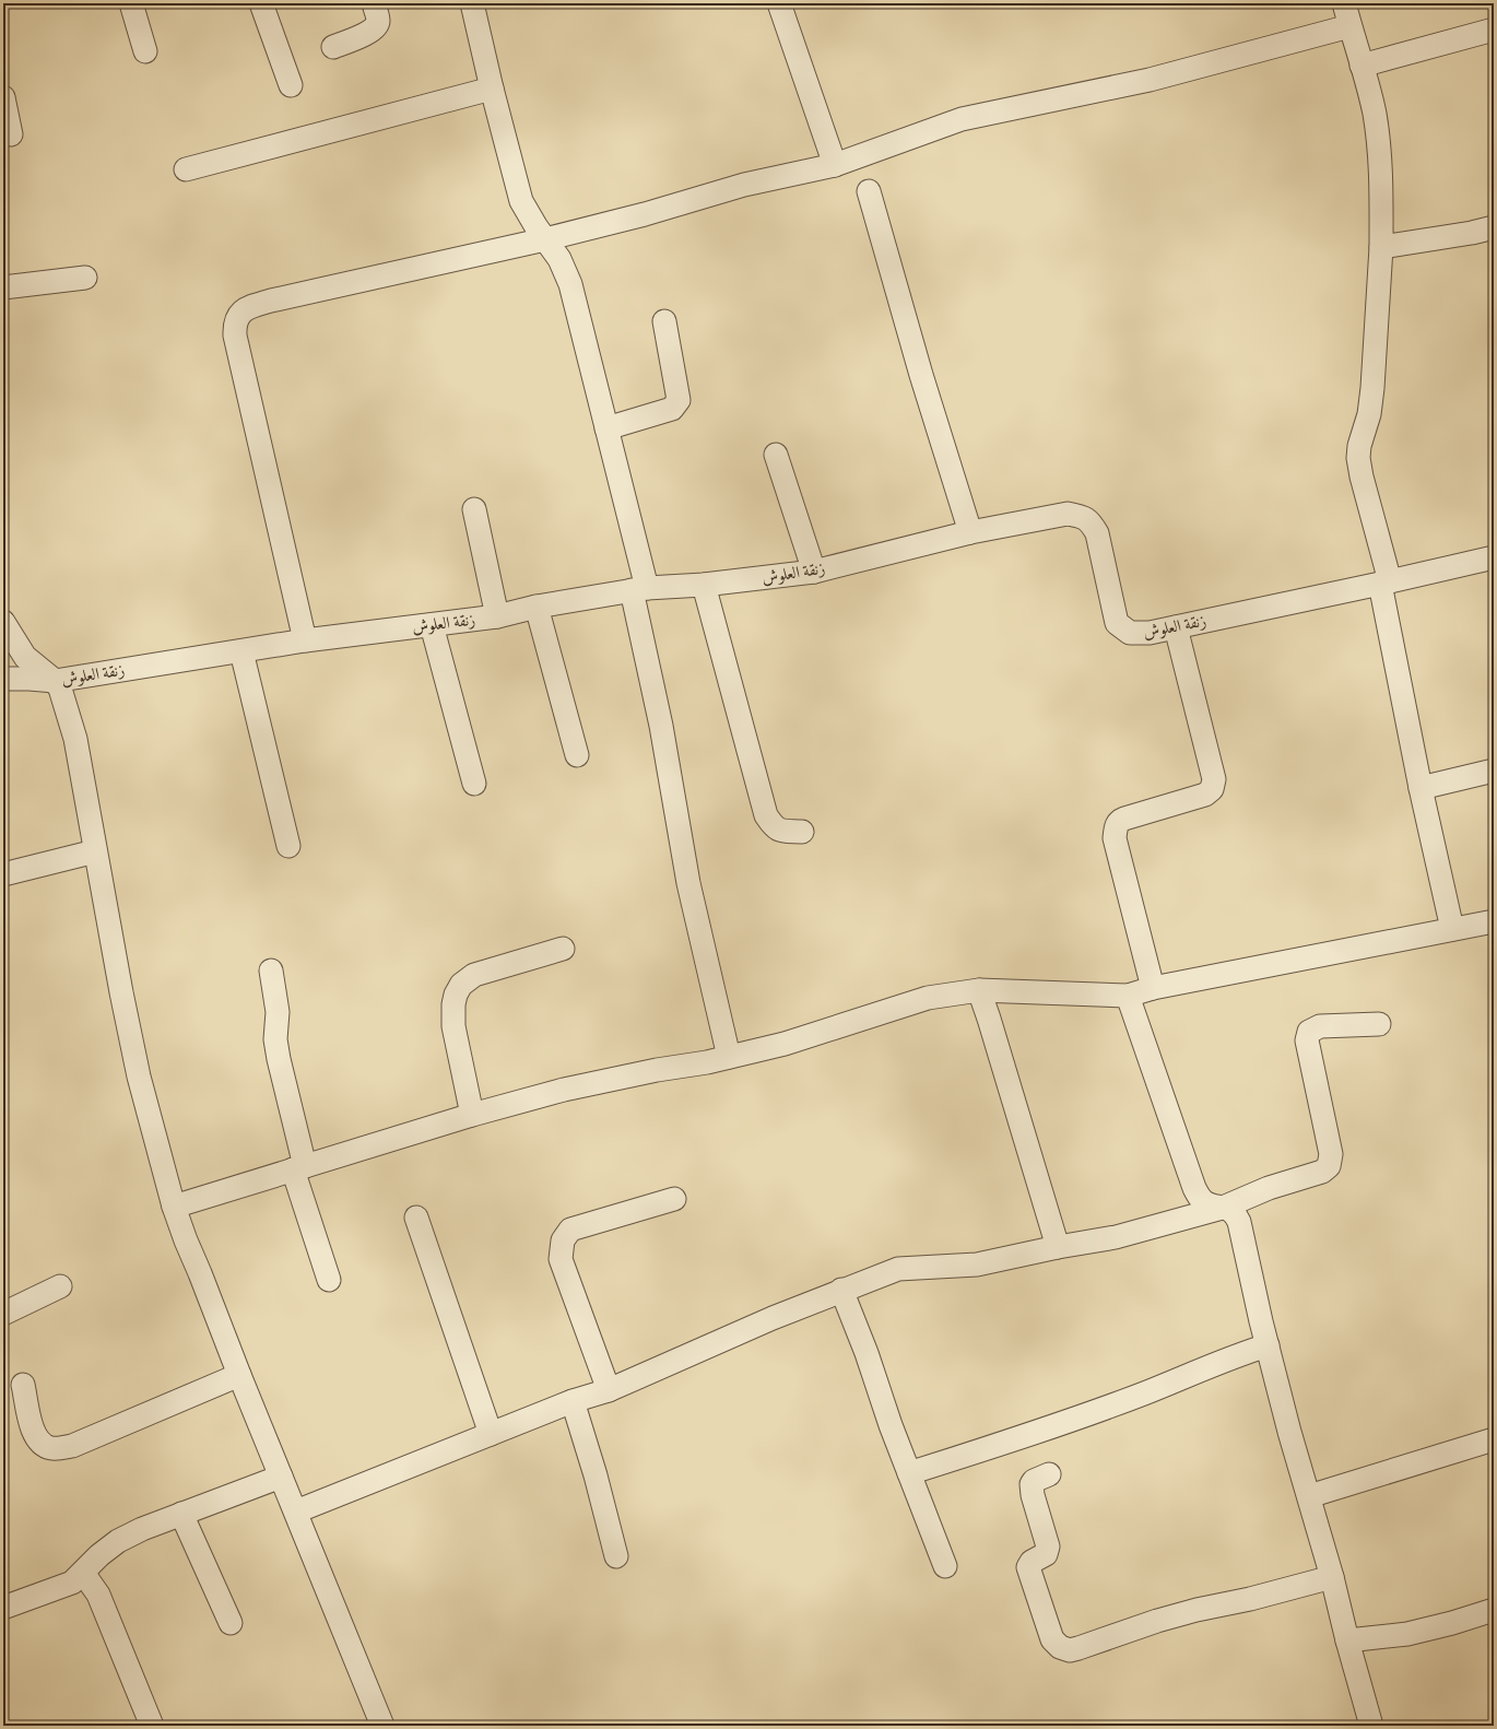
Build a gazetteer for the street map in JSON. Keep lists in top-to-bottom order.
{
  "streets": {
    "street": ["زنقة العلوش"]
  }
}
